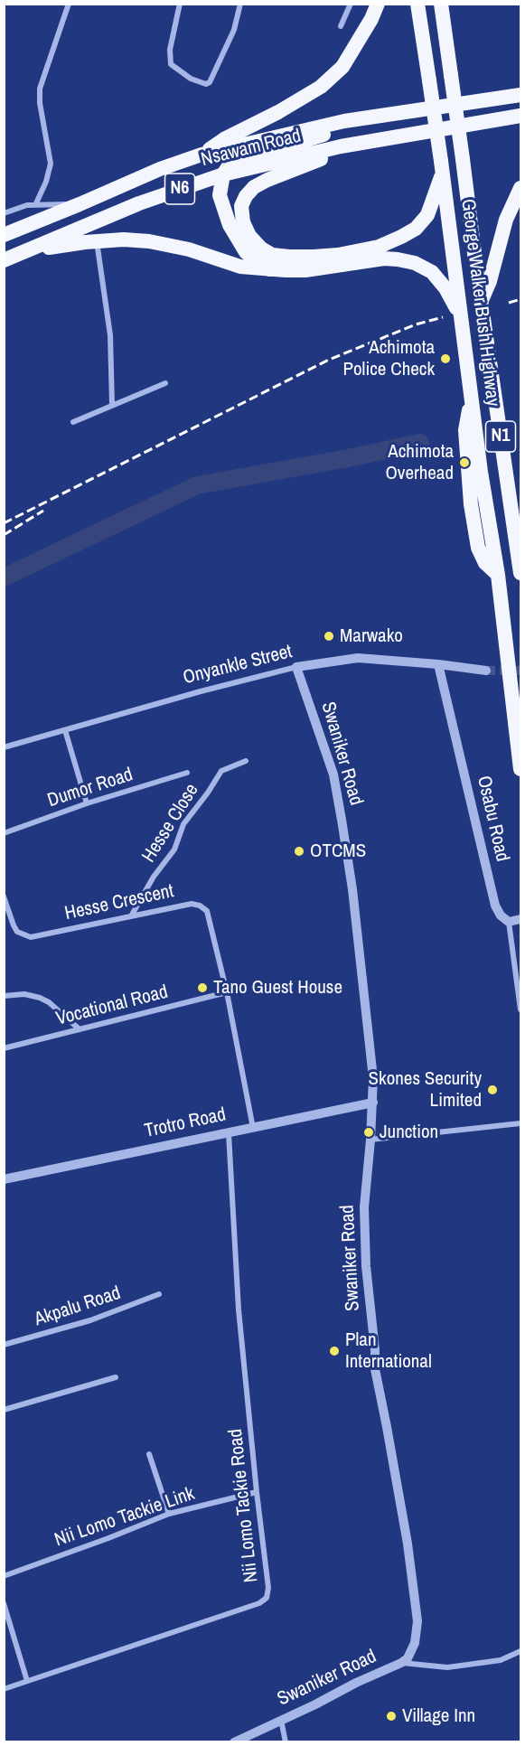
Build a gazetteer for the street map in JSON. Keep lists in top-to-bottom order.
{
  "streets": {
    "highway": [
      "Nsawam Road",
      "N6",
      "George Walker Bush Highway",
      "N1"
    ],
    "street": [
      "Onyankle Street",
      "Swaniker Road",
      "Dumor Road",
      "Osabu Road",
      "Hesse Close",
      "Hesse Crescent",
      "Vocational Road",
      "Trotro Road",
      "Akpalu Road",
      "Nii Lomo Tackie Road",
      "Nii Lomo Tackie Link"
    ]
  },
  "crossings": [
    ["Onyankle Street", "Swaniker Road"],
    ["Onyankle Street", "Osabu Road"],
    ["Swaniker Road", "Trotro Road"],
    ["Hesse Close", "Hesse Crescent"],
    ["Hesse Crescent", "Vocational Road"],
    ["Hesse Crescent", "Trotro Road"],
    ["Trotro Road", "Nii Lomo Tackie Road"],
    ["Nii Lomo Tackie Road", "Nii Lomo Tackie Link"]
  ],
  "places": [
    "Achimota Police Check",
    "Achimota Overhead",
    "Marwako",
    "OTCMS",
    "Tano Guest House",
    "Skones Security Limited",
    "Junction",
    "Plan International",
    "Village Inn"
  ]
}
